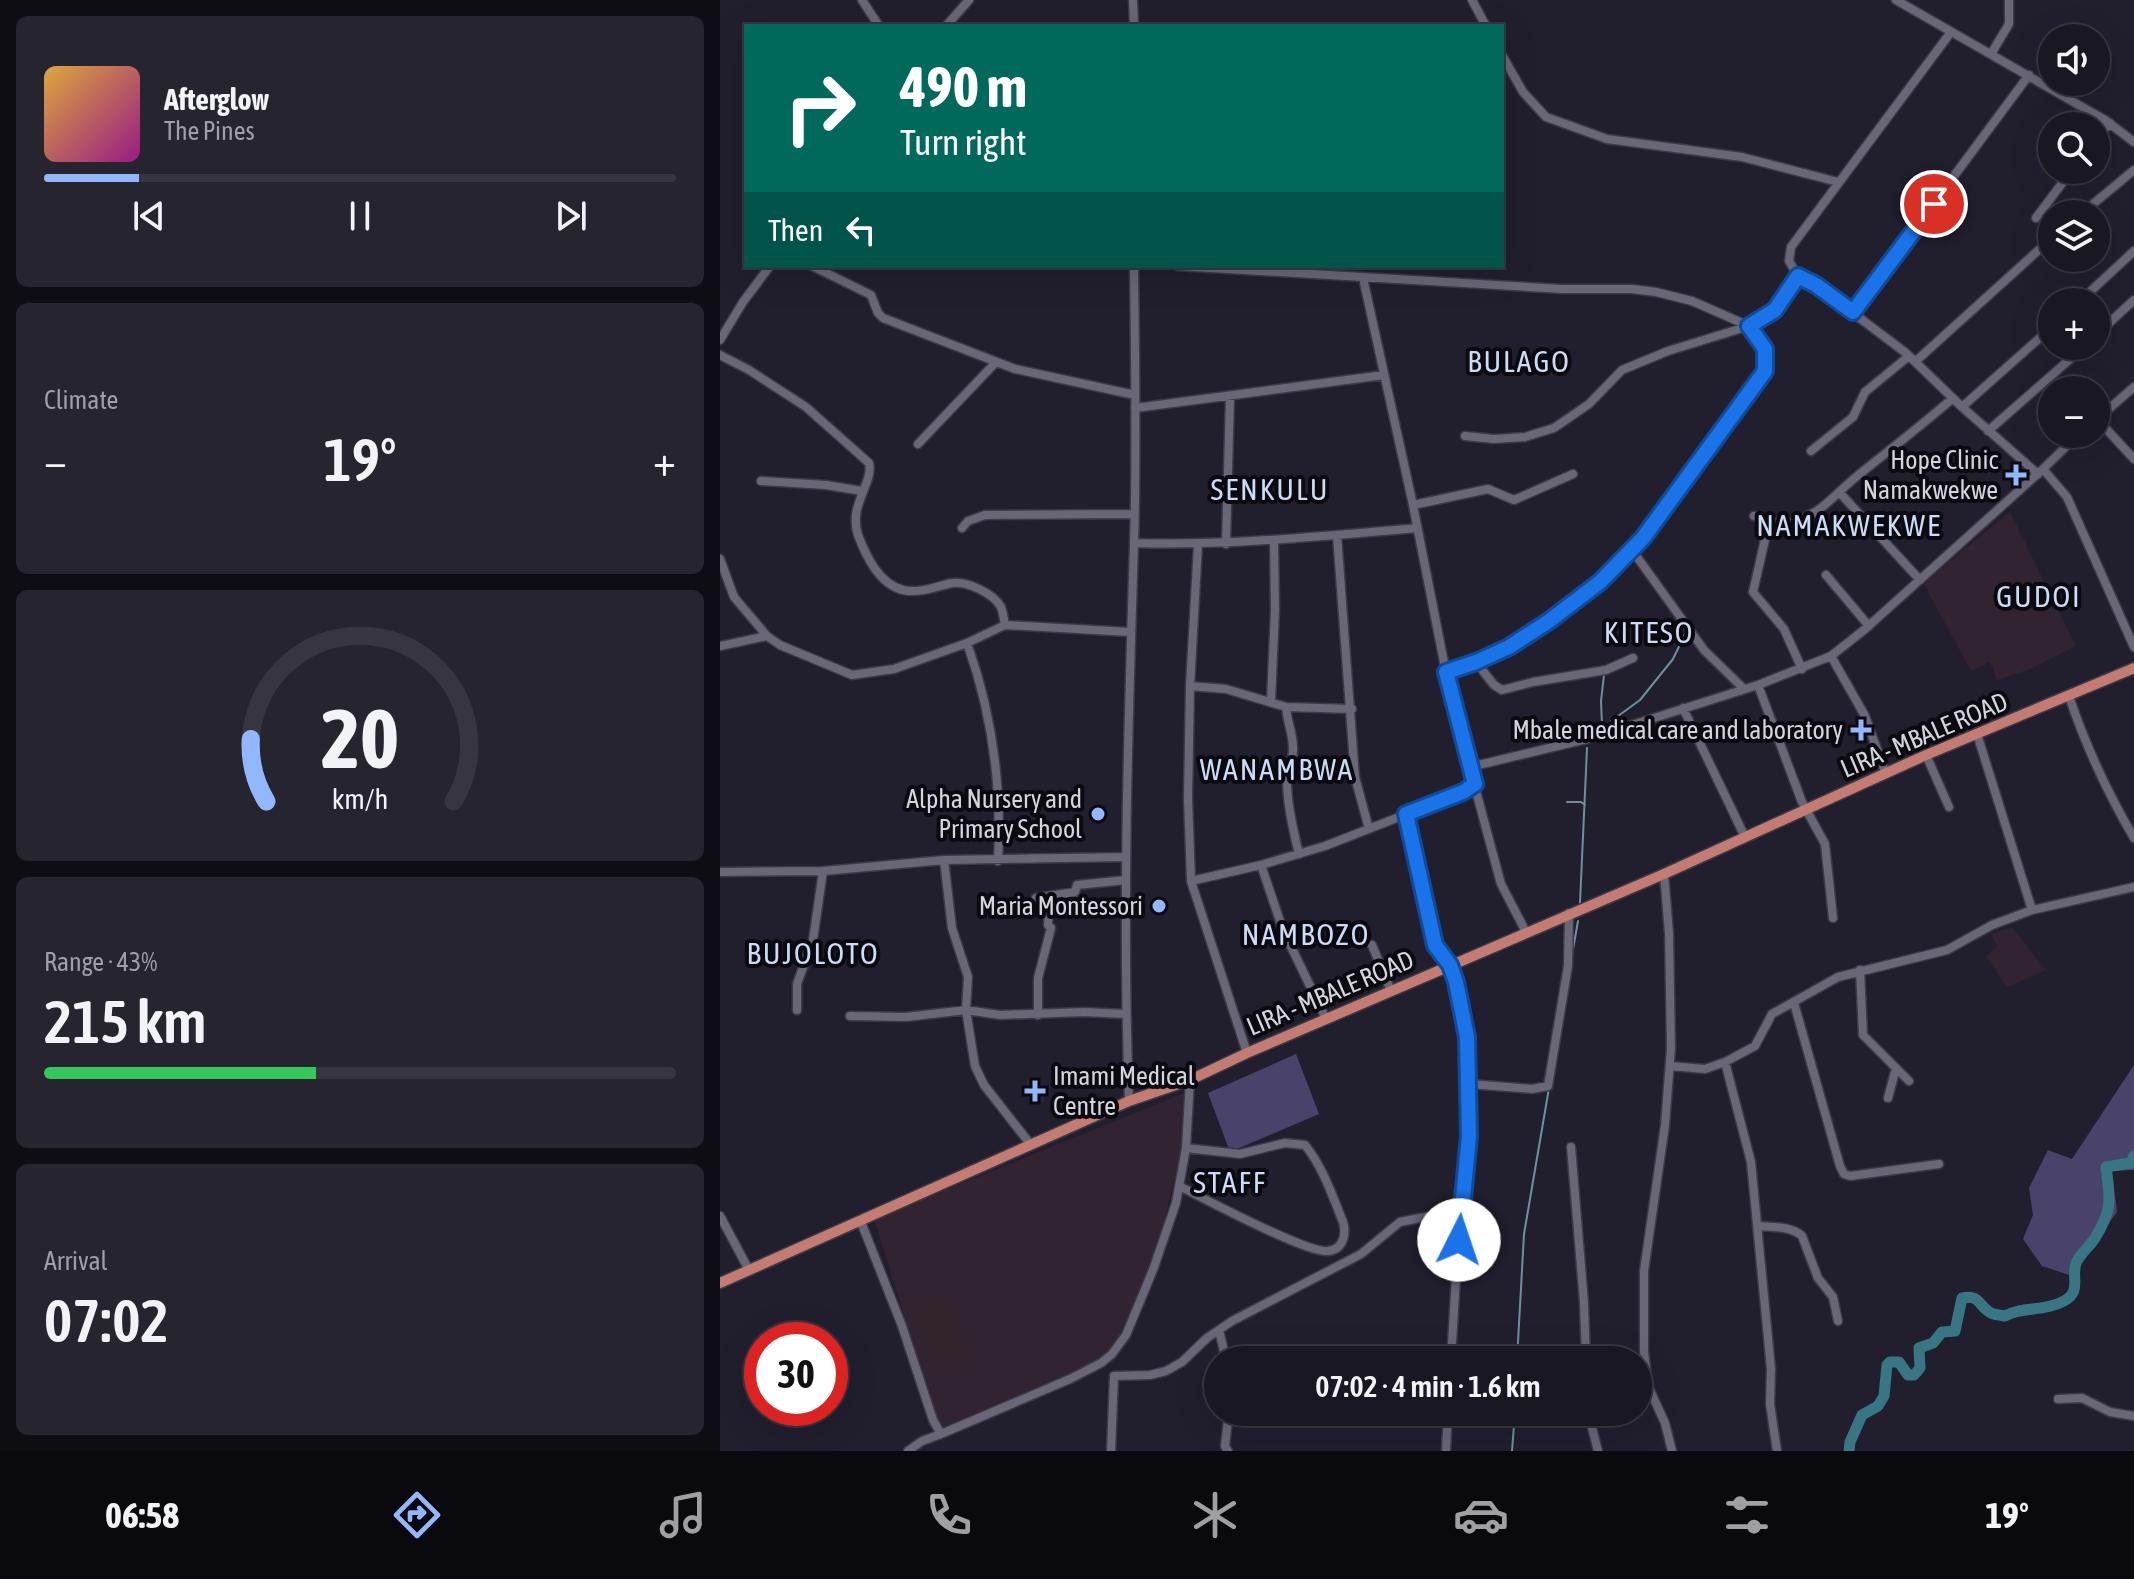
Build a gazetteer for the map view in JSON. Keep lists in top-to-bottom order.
{
  "streets": {
    "main road": ["LIRA - MBALE ROAD"]
  },
  "districts": [
    "BULAGO",
    "SENKULU",
    "NAMAKWEKWE",
    "GUDOI",
    "KITESO",
    "WANAMBWA",
    "NAMBOZO",
    "BUJOLOTO",
    "STAFF"
  ],
  "places": {
    "health": ["Hope Clinic Namakwekwe", "Mbale medical care and laboratory", "Imami Medical Centre"],
    "other": ["Alpha Nursery and Primary School", "Maria Montessori"]
  },
  "page": {
    "map_buttons": ["+", "−"],
    "turn": ["490 m", "Turn right"],
    "song": ["Afterglow", "The Pines"],
    "then": "Then",
    "tile": [
      "Climate",
      ["Range · 43%", "215 km"],
      ["Arrival", "07:02"]
    ],
    "heat": ["−", "19°", "+"],
    "limit": "30",
    "trip": "07:02 · 4 min · 1.6 km",
    "tabs": ["06:58", "19°"],
    "gauge": ["20", "km/h"]
  }
}
